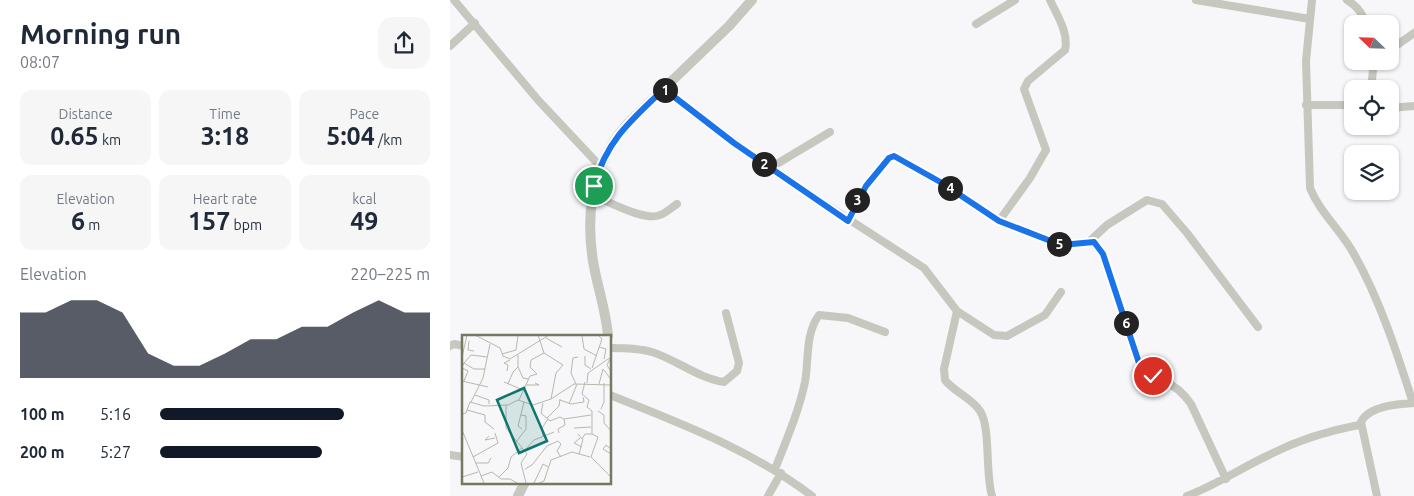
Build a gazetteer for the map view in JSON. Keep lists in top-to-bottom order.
{
  "north": "top left",
  "page": {
    "heading": ["Morning run", "08:07"],
    "pins": [
      "1",
      "2",
      "4",
      "3",
      "5",
      "6"
    ],
    "stats": [
      ["Distance", "0.65 km"],
      ["Time", "3:18"],
      ["Pace", "5:04 /km"],
      ["Elevation", "6 m"],
      ["Heart rate", "157 bpm"],
      ["kcal", "49"]
    ],
    "chart": ["Elevation", "220–225 m"],
    "list": [
      {
        "name": "100 m",
        "note": "5:16"
      },
      {
        "name": "200 m",
        "note": "5:27"
      }
    ]
  }
}
